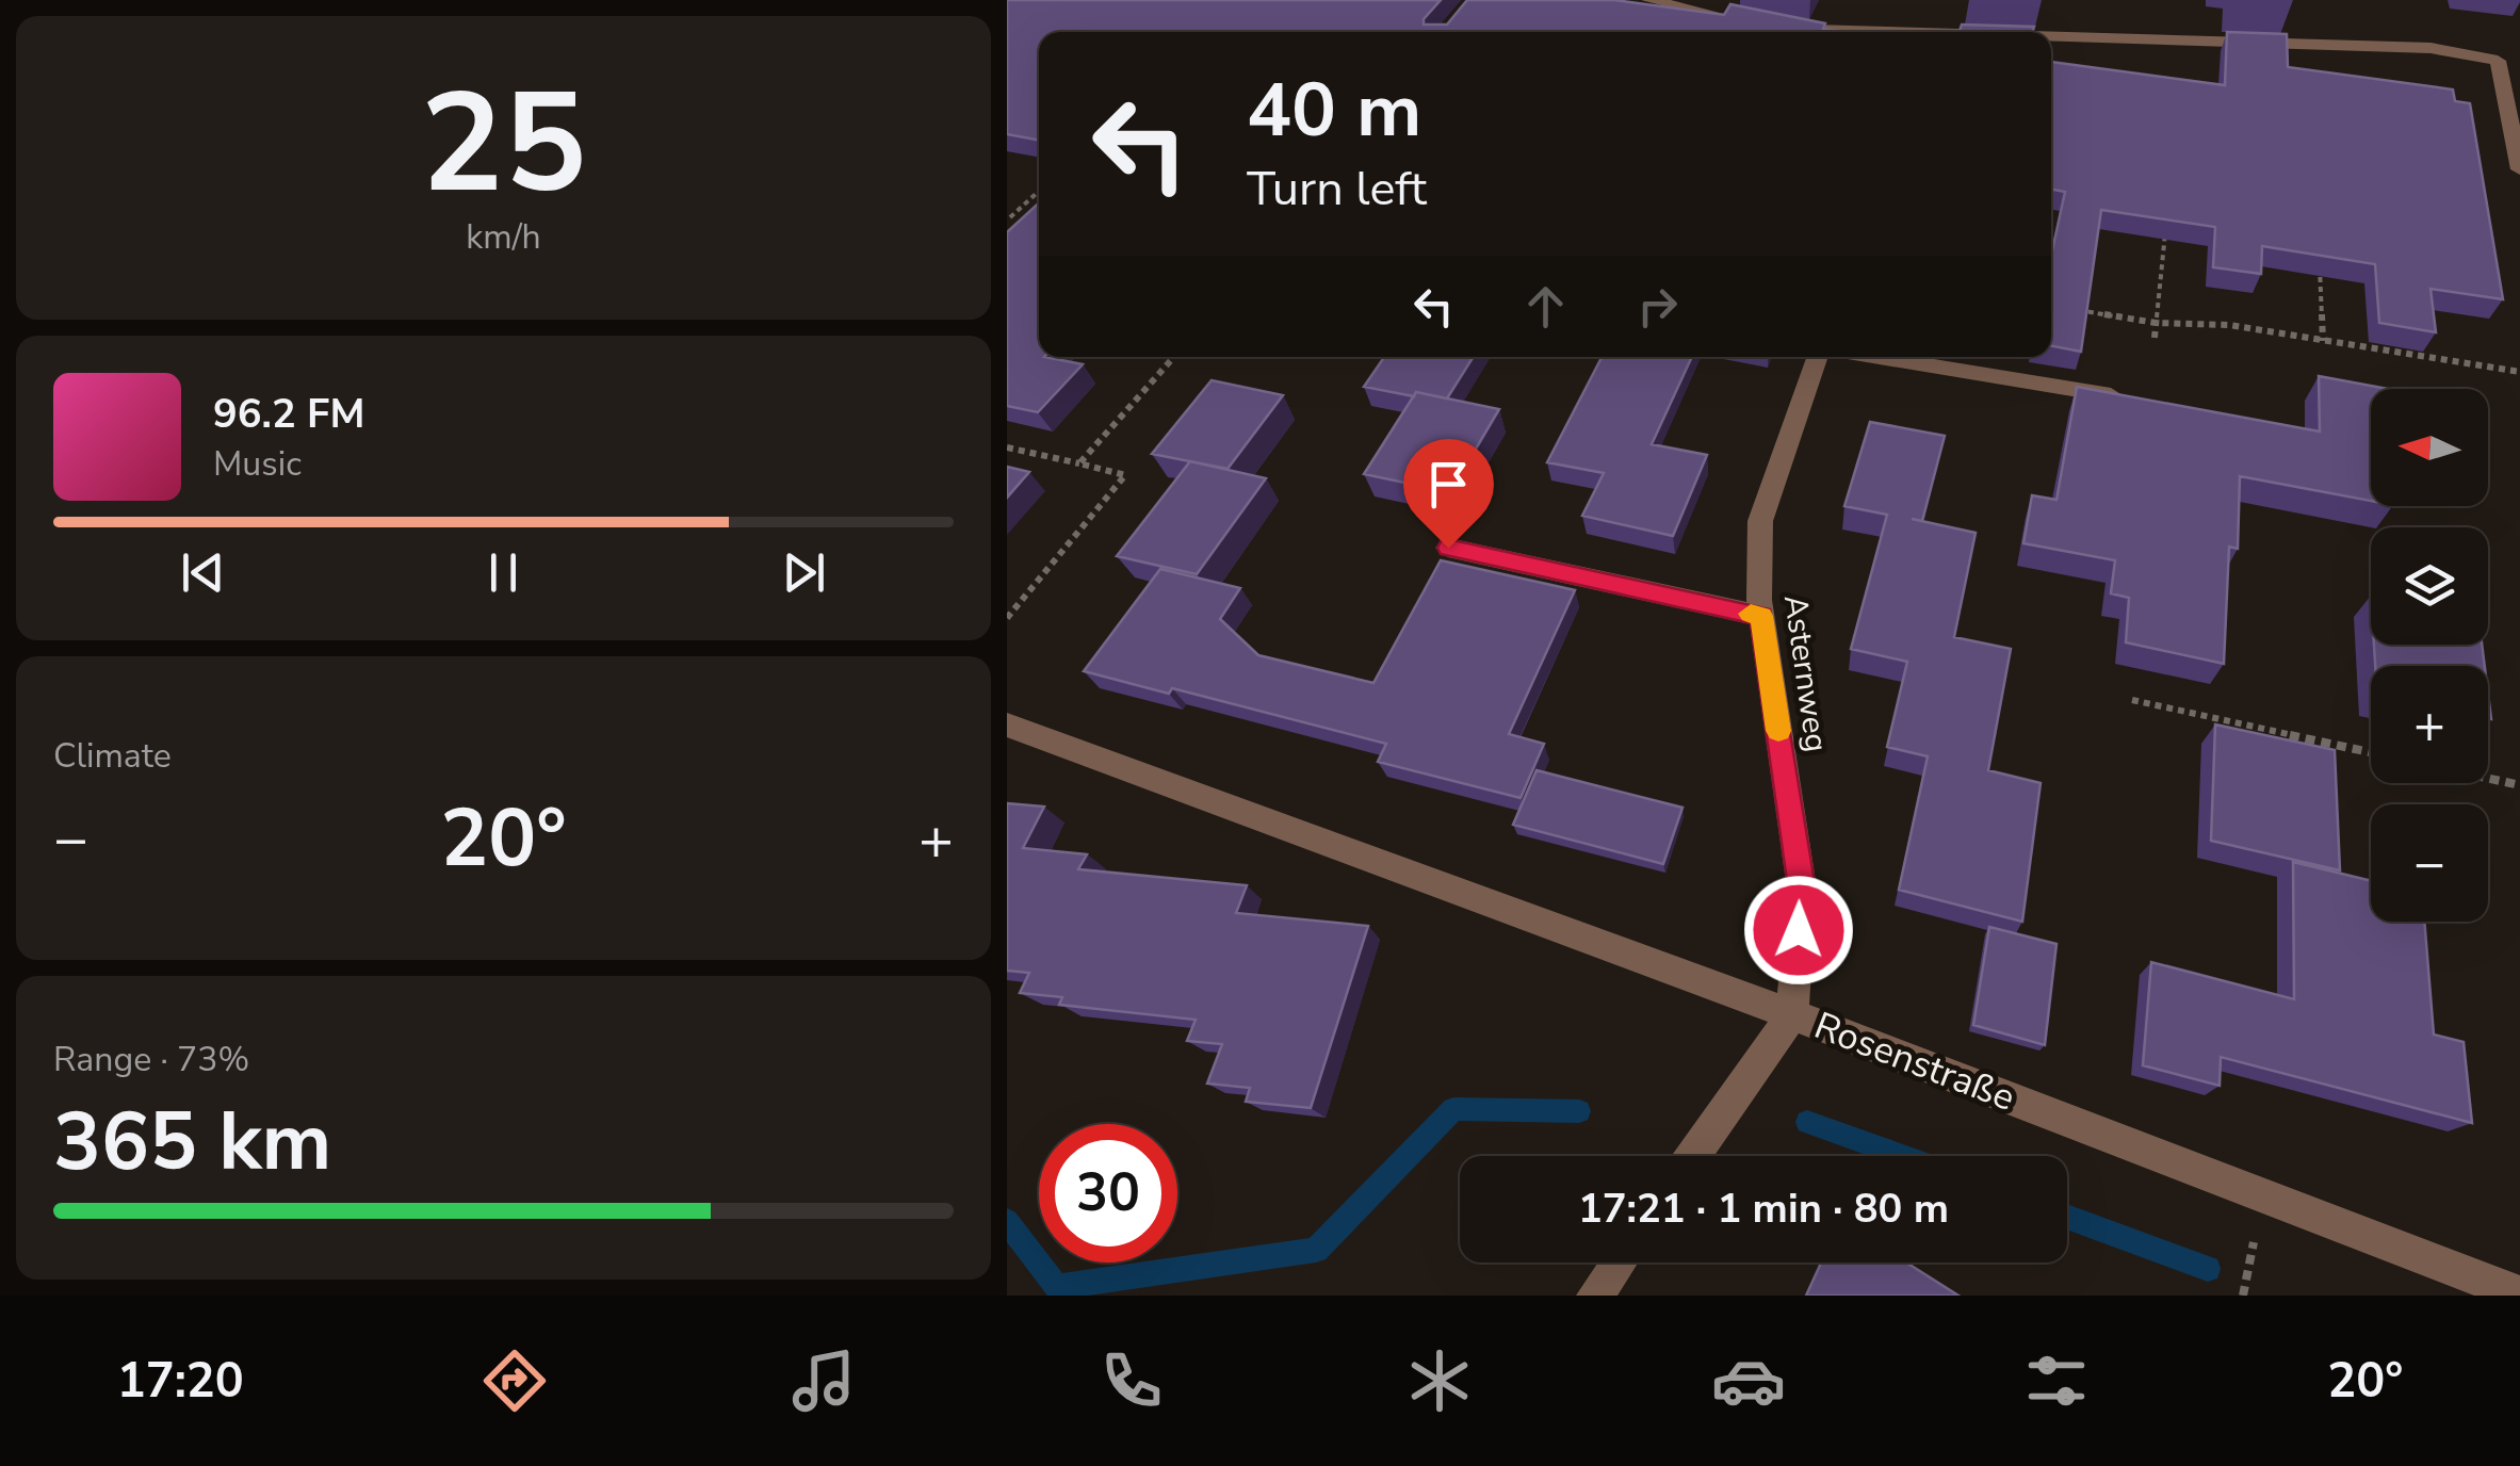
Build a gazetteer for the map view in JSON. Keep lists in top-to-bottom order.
{
  "streets": {
    "street": ["Asternweg", "Rosenstraße"]
  },
  "crossings": [
    ["Asternweg", "Rosenstraße"]
  ],
  "north": "left",
  "page": {
    "tile": [
      ["25", "km/h"],
      "Climate",
      ["Range · 73%", "365 km"]
    ],
    "turn": ["40 m", "Turn left"],
    "song": ["96.2 FM", "Music"],
    "map_buttons": ["+", "−"],
    "heat": ["−", "20°", "+"],
    "limit": "30",
    "trip": "17:21 · 1 min · 80 m",
    "tabs": ["17:20", "20°"]
  }
}
